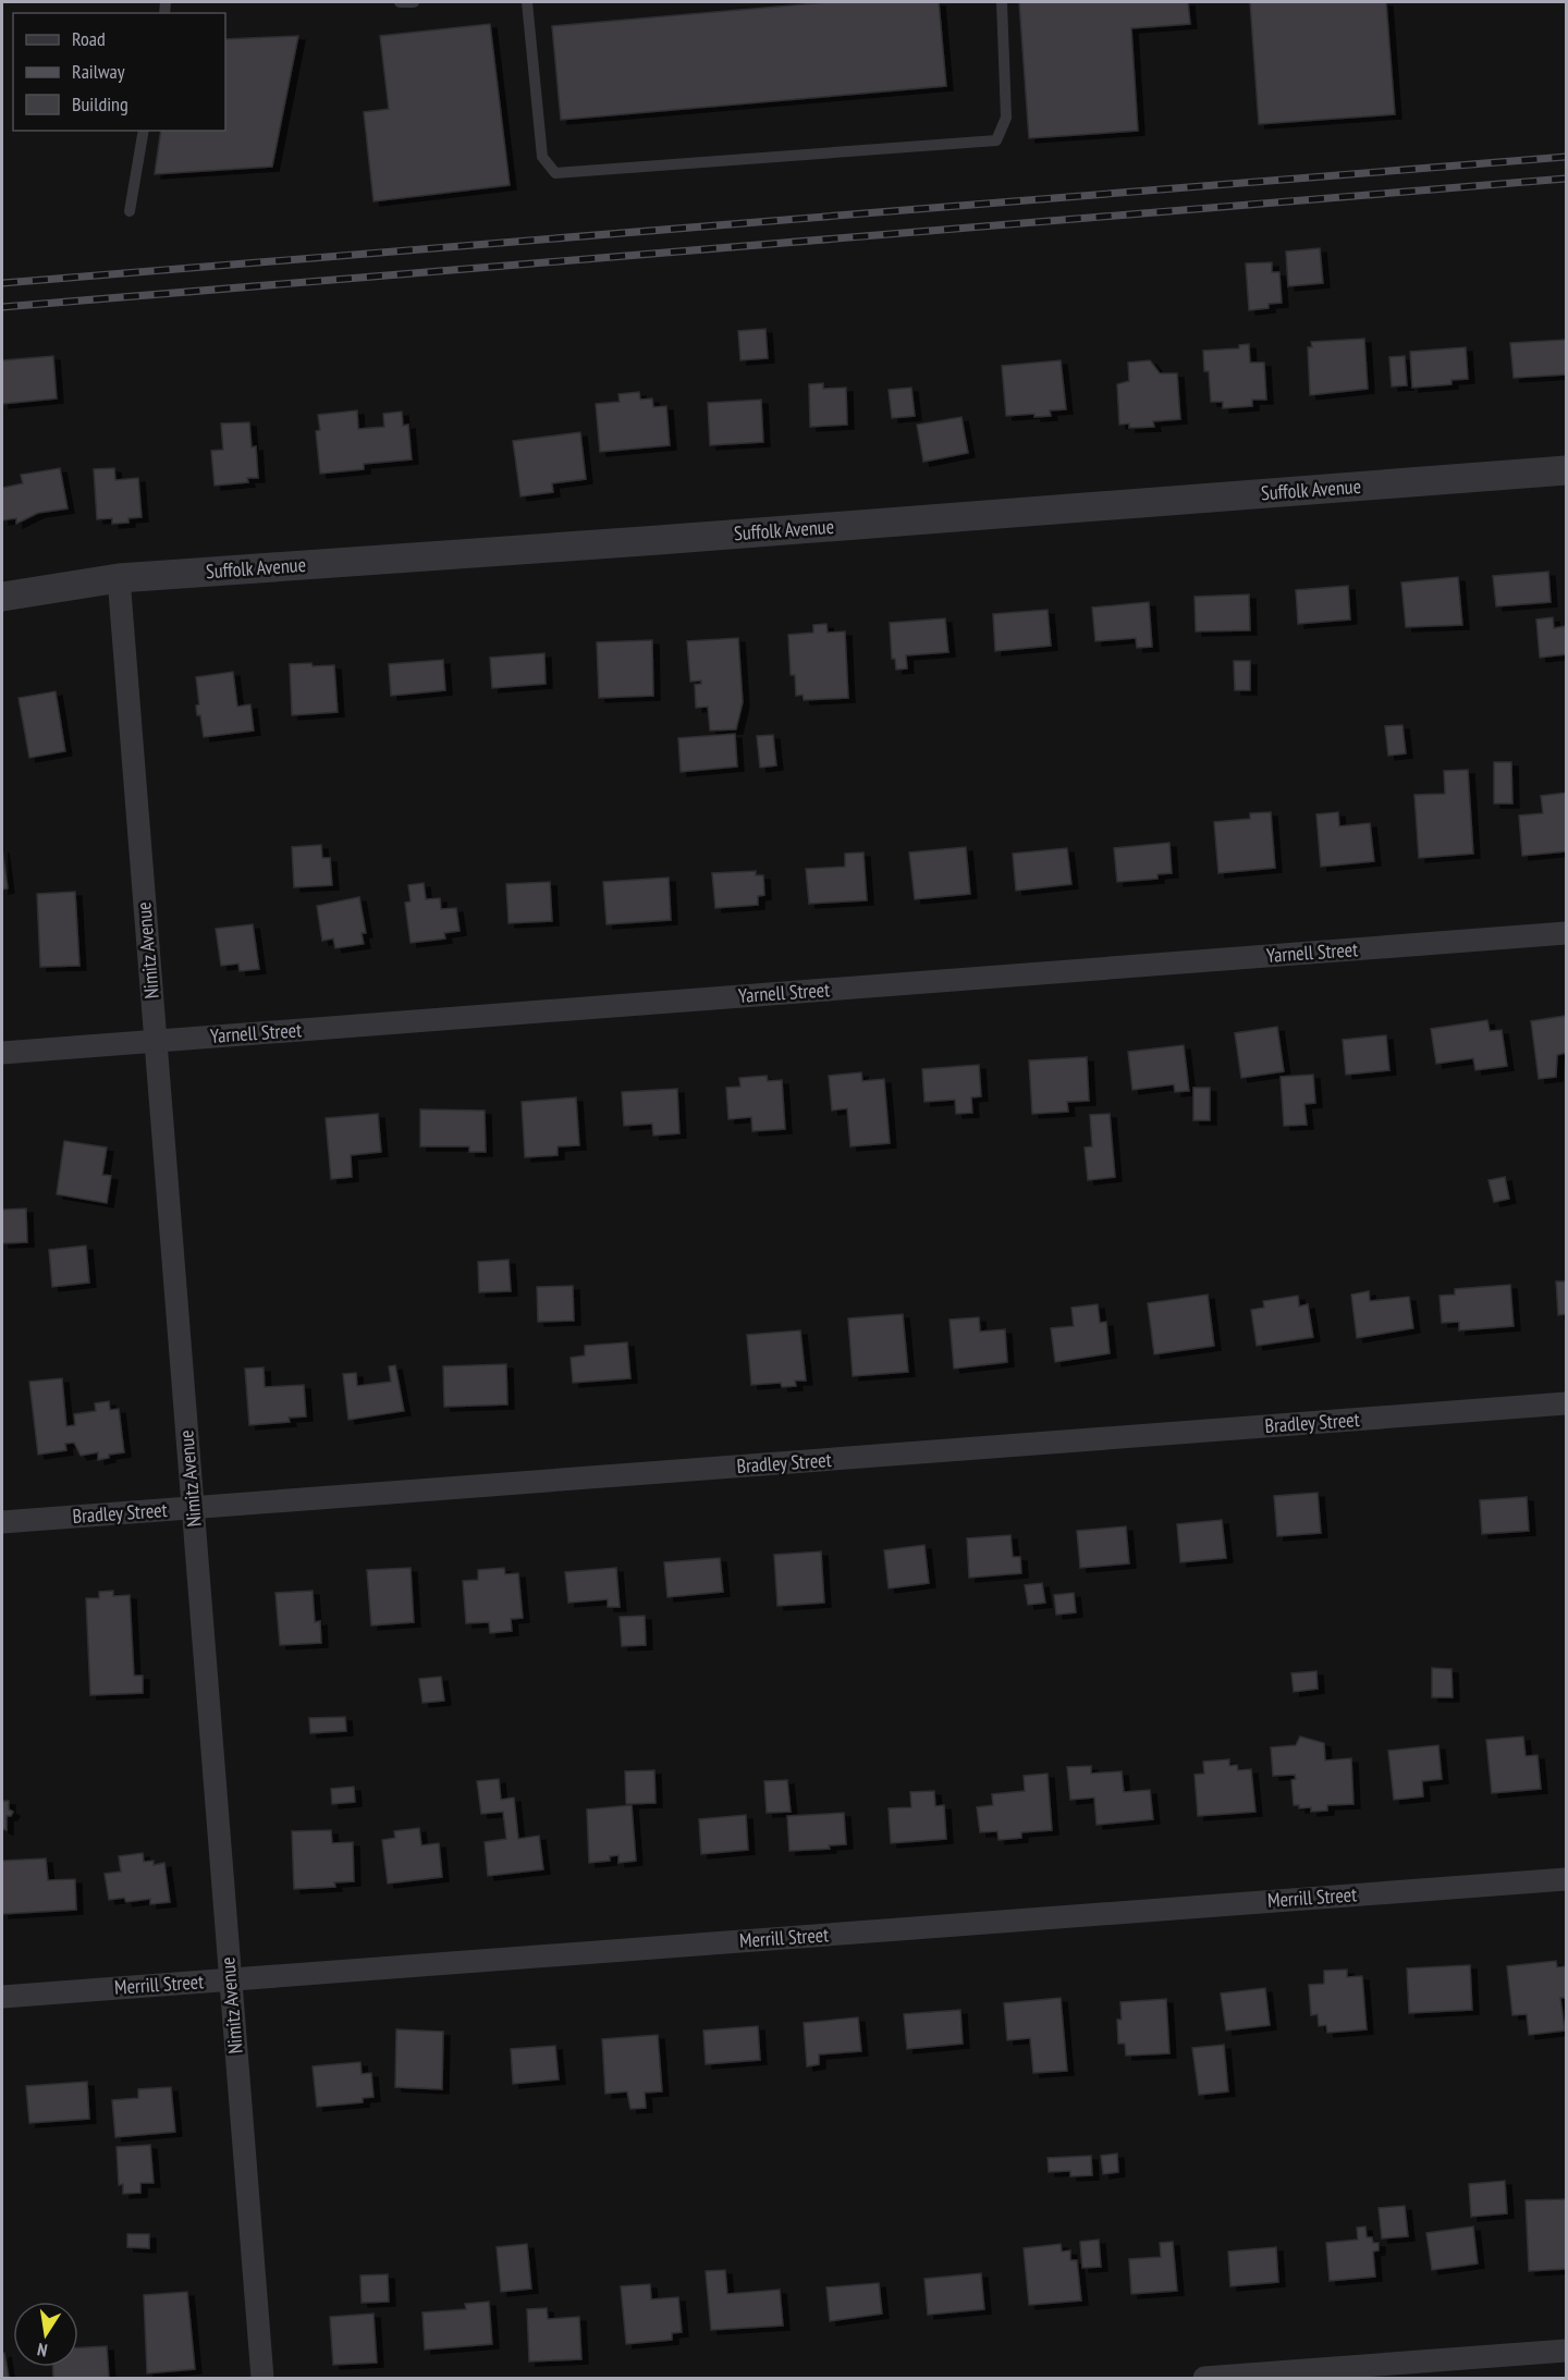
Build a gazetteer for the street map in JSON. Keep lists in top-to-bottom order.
{
  "streets": {
    "street": [
      "Suffolk Avenue",
      "Nimitz Avenue",
      "Yarnell Street",
      "Bradley Street",
      "Merrill Street"
    ]
  },
  "crossings": [
    ["Suffolk Avenue", "Nimitz Avenue"],
    ["Nimitz Avenue", "Yarnell Street"],
    ["Nimitz Avenue", "Bradley Street"],
    ["Nimitz Avenue", "Merrill Street"]
  ],
  "legend": ["Road", "Railway", "Building"],
  "north": "bottom"
}
